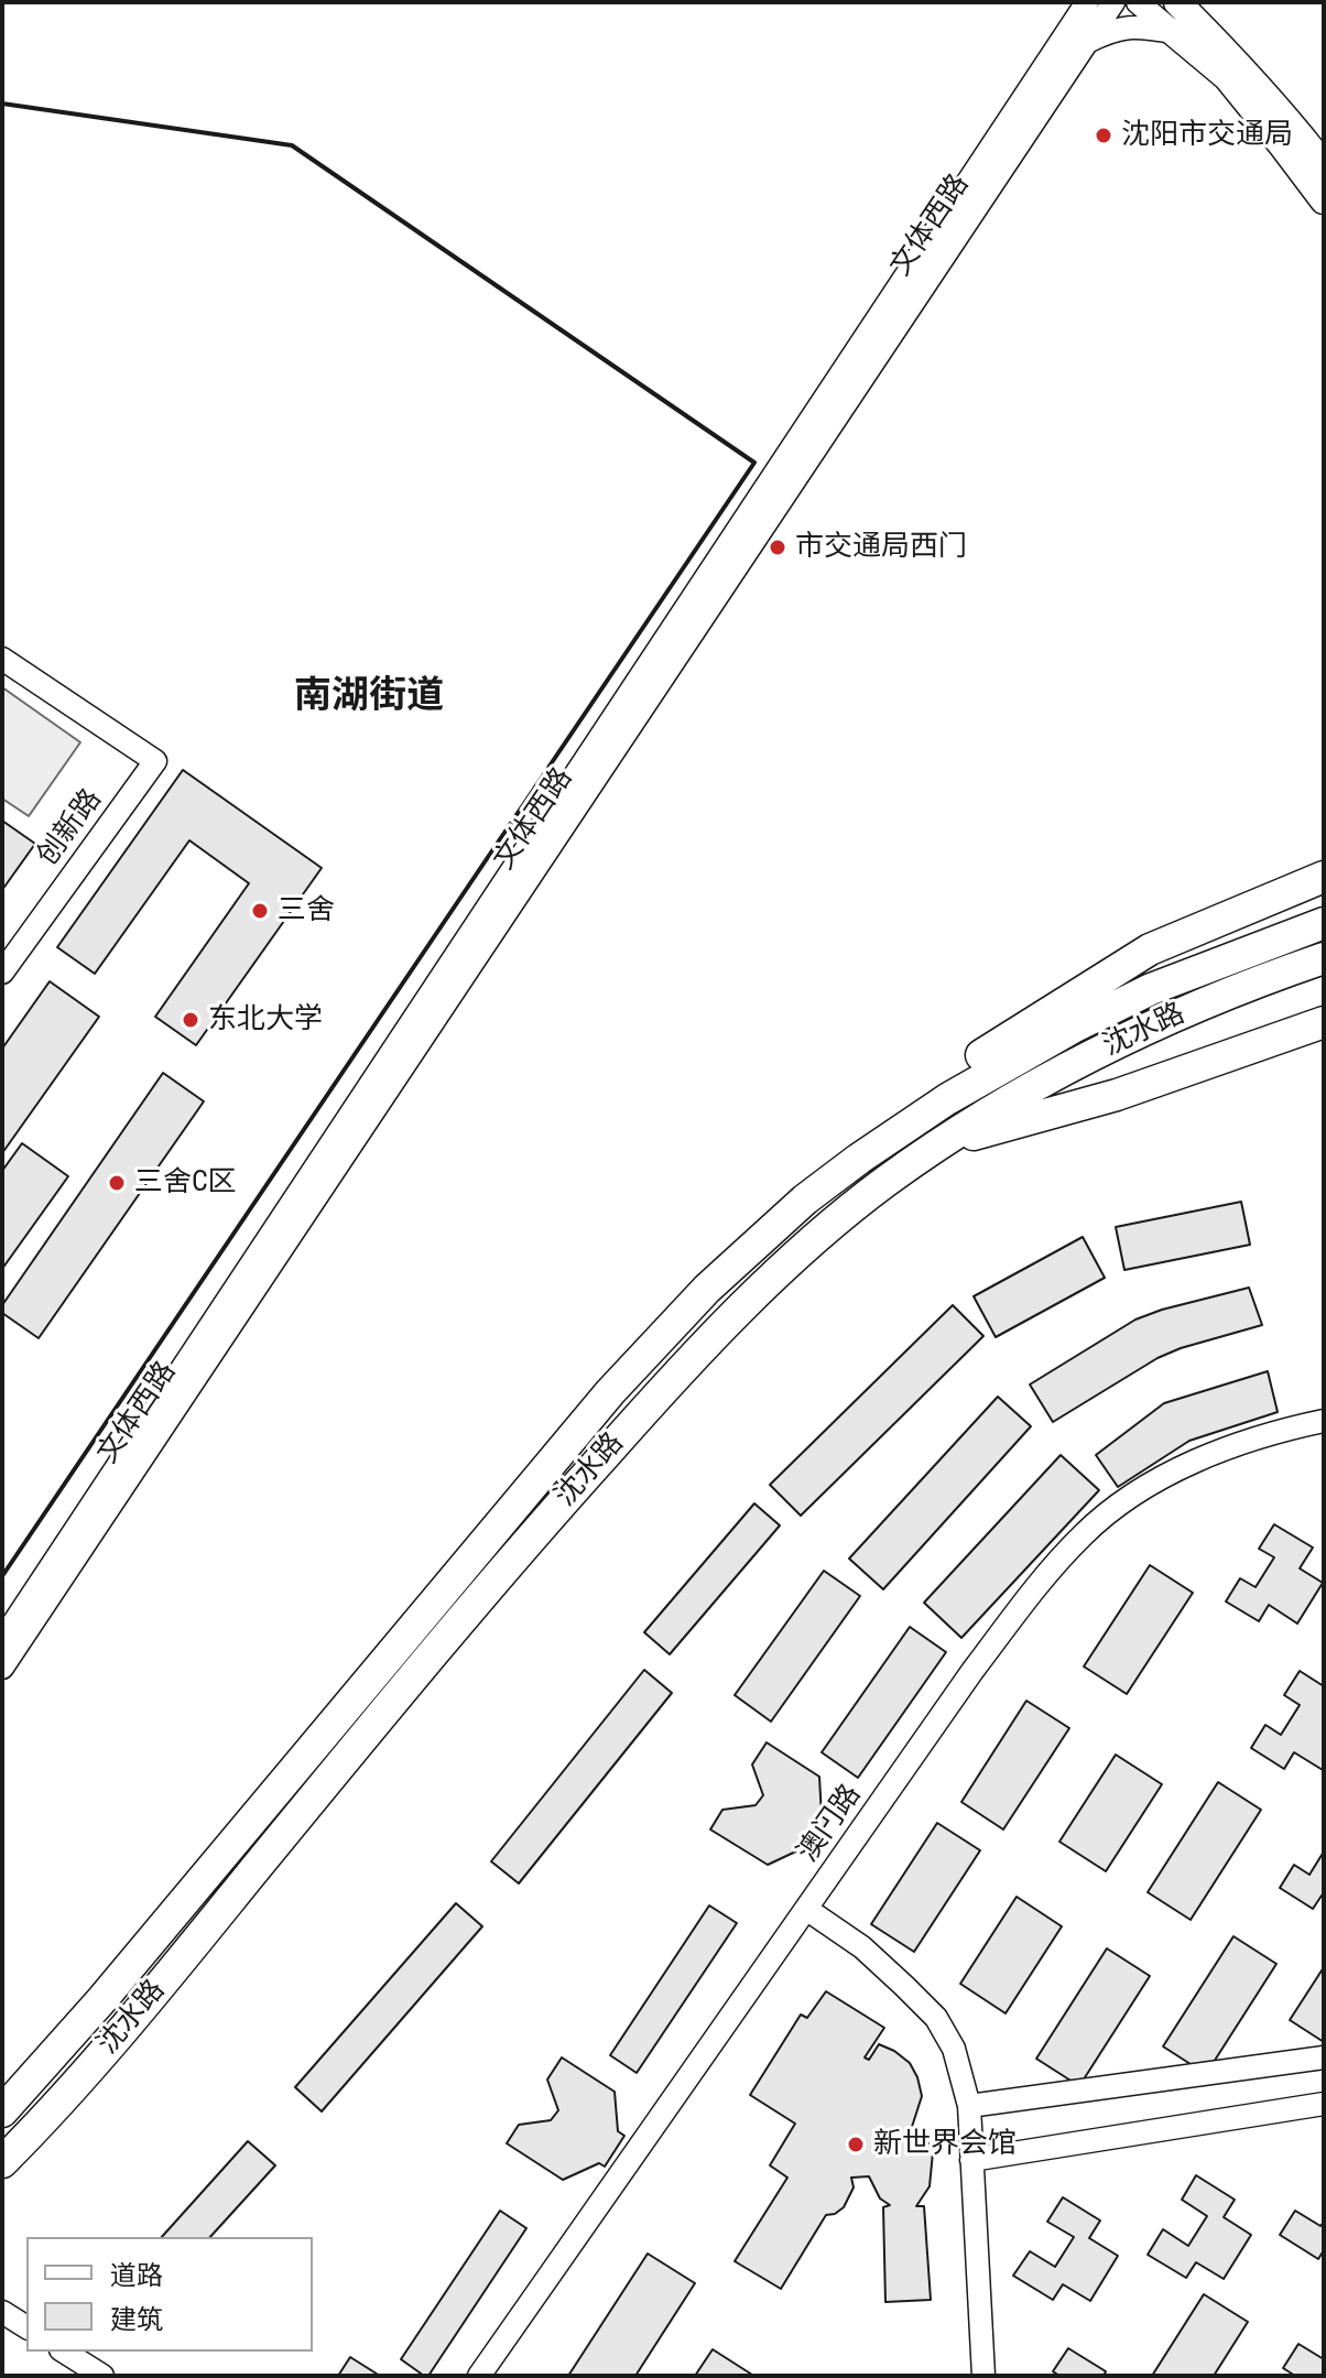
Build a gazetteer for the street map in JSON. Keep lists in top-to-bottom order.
{
  "streets": {
    "highway": ["沈水路"],
    "street": ["文体西路", "创新路", "澳门路"]
  },
  "districts": ["南湖街道"],
  "places": [
    "沈阳市交通局",
    "市交通局西门",
    "三舍",
    "东北大学",
    "三舍C区",
    "新世界会馆"
  ],
  "legend": ["道路", "建筑"]
}
